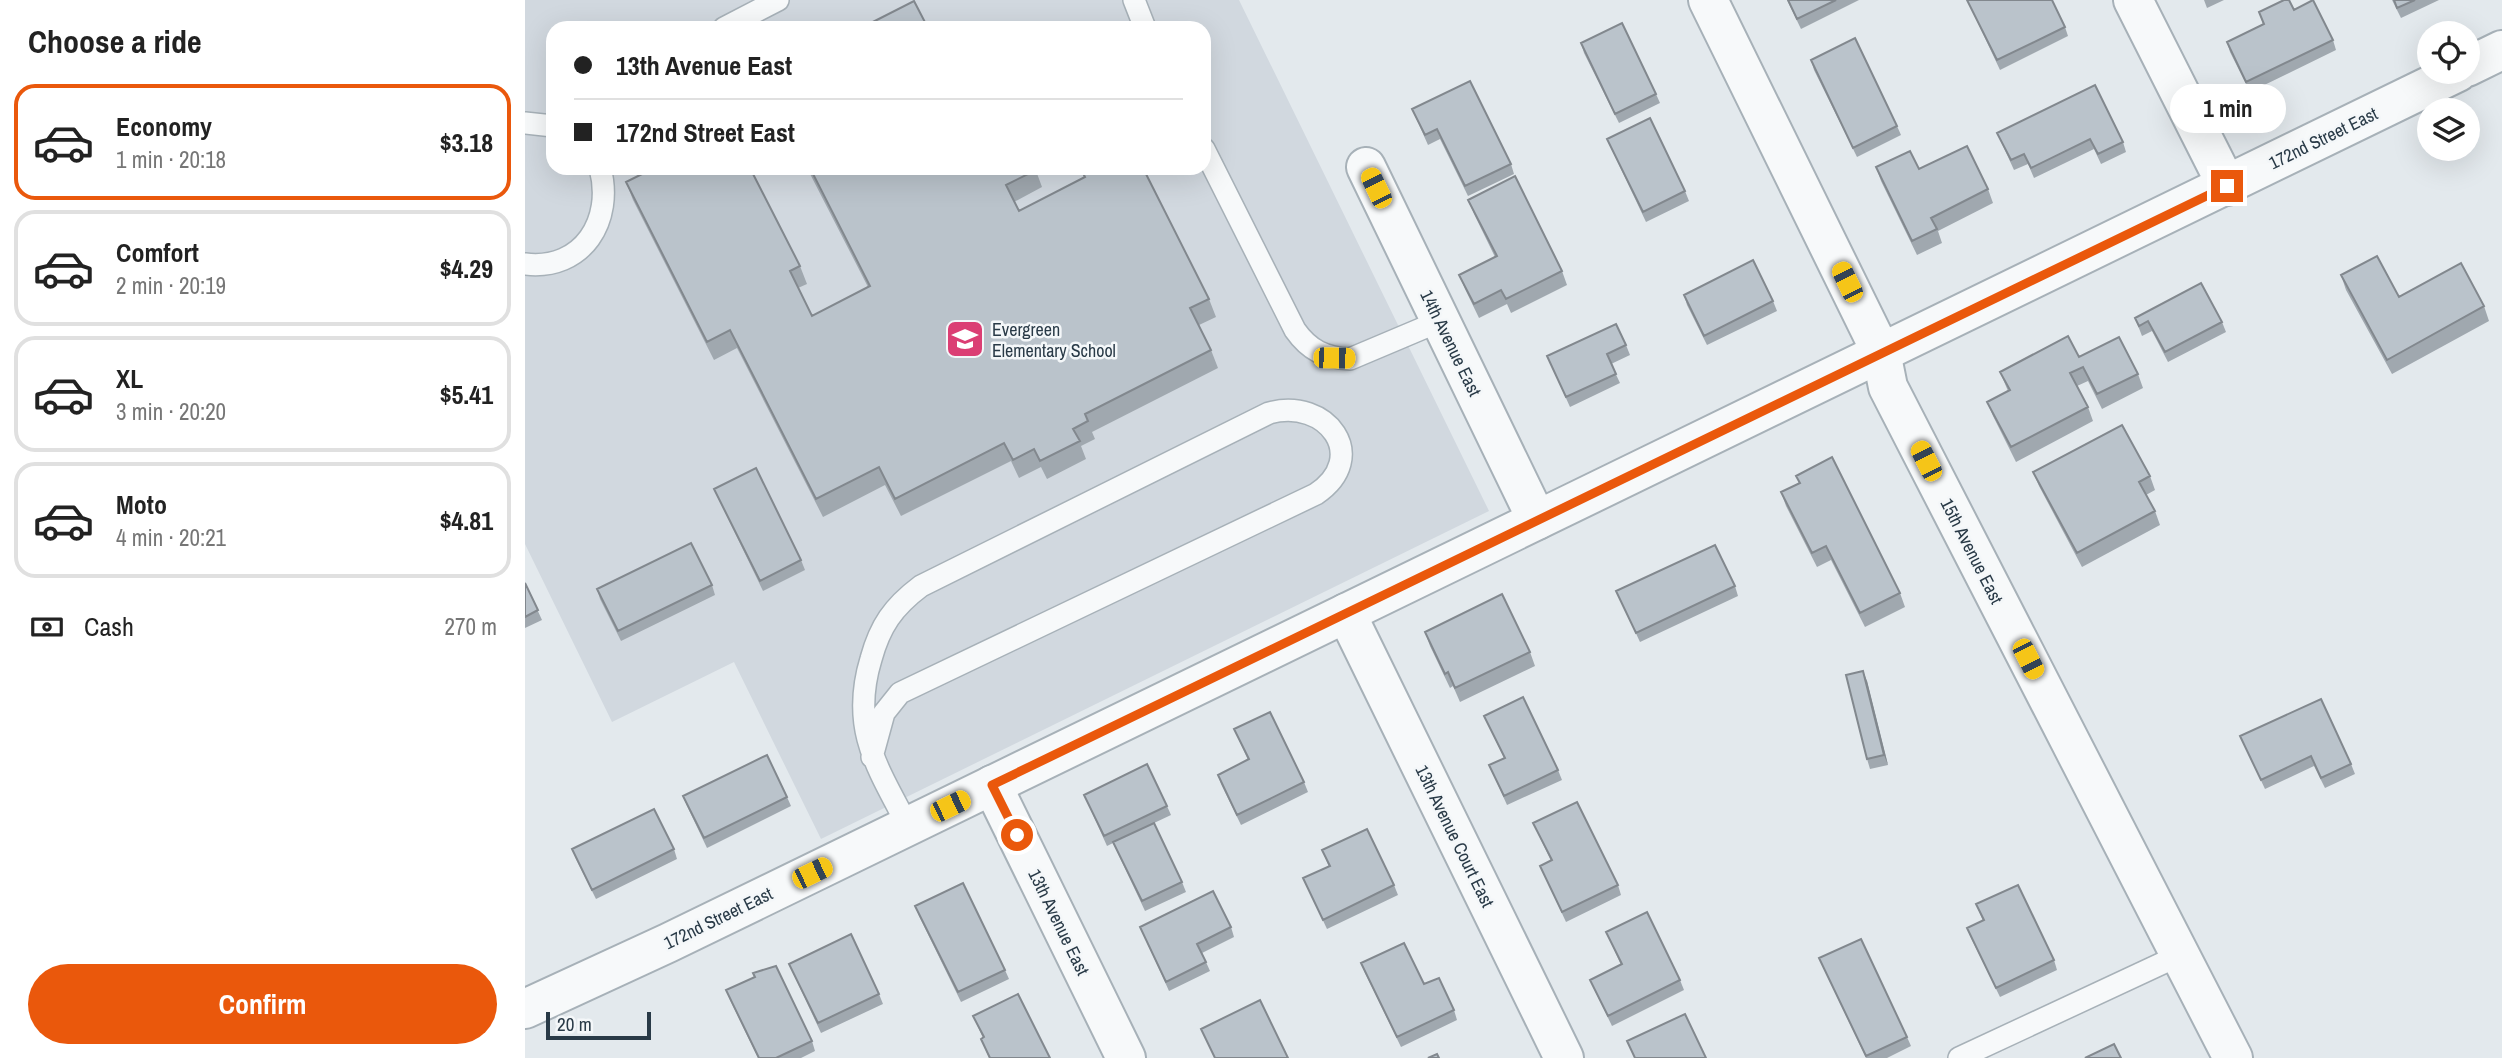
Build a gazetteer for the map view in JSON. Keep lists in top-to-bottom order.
{
  "streets": {
    "street": [
      "172nd Street East",
      "14th Avenue East",
      "15th Avenue East",
      "13th Avenue Court East",
      "13th Avenue East"
    ]
  },
  "crossings": [
    ["172nd Street East", "14th Avenue East"],
    ["172nd Street East", "15th Avenue East"],
    ["172nd Street East", "13th Avenue Court East"],
    ["172nd Street East", "13th Avenue East"]
  ],
  "places": {
    "school or university": ["Evergreen Elementary School"]
  },
  "scale_bar": "20 m",
  "page": {
    "heading": "Choose a ride",
    "banner": ["13th Avenue East", "172nd Street East"],
    "list": [
      {
        "name": "Economy",
        "note": "1 min · 20:18",
        "value": "$3.18"
      },
      {
        "name": "Comfort",
        "note": "2 min · 20:19",
        "value": "$4.29"
      },
      {
        "name": "XL",
        "note": "3 min · 20:20",
        "value": "$5.41"
      },
      {
        "name": "Moto",
        "note": "4 min · 20:21",
        "value": "$4.81"
      }
    ],
    "bubble": "1 min",
    "pay": ["Cash", "270 m"],
    "buttons": "Confirm",
    "scale": "20 m"
  }
}
